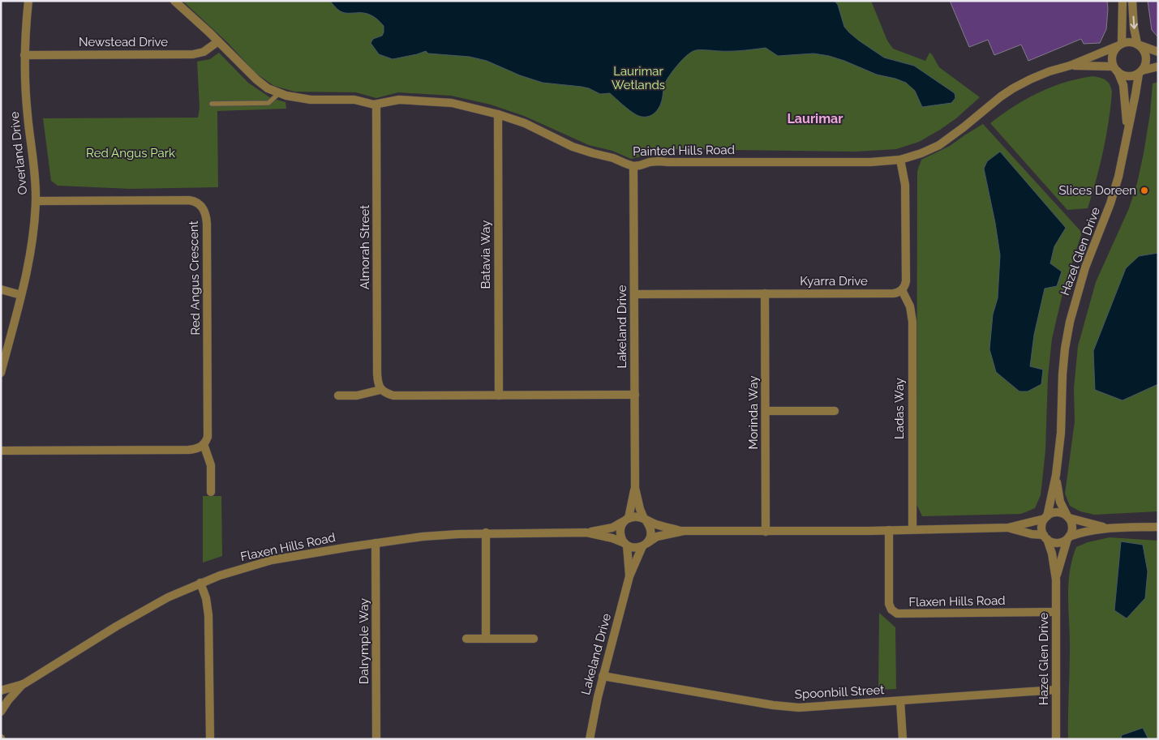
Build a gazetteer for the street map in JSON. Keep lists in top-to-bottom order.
{
  "streets": {
    "street": [
      "Newstead Drive",
      "Painted Hills Road",
      "Overland Drive",
      "Almorah Street",
      "Hazel Glen Drive",
      "Batavia Way",
      "Red Angus Crescent",
      "Kyarra Drive",
      "Lakeland Drive",
      "Ladas Way",
      "Morinda Way",
      "Flaxen Hills Road",
      "Dalrymple Way",
      "Spoonbill Street"
    ]
  },
  "crossings": [
    ["Newstead Drive", "Painted Hills Road"],
    ["Newstead Drive", "Overland Drive"],
    ["Painted Hills Road", "Almorah Street"],
    ["Painted Hills Road", "Hazel Glen Drive"],
    ["Painted Hills Road", "Batavia Way"],
    ["Painted Hills Road", "Lakeland Drive"],
    ["Overland Drive", "Red Angus Crescent"],
    ["Hazel Glen Drive", "Flaxen Hills Road"],
    ["Hazel Glen Drive", "Spoonbill Street"],
    ["Kyarra Drive", "Lakeland Drive"],
    ["Kyarra Drive", "Ladas Way"],
    ["Kyarra Drive", "Morinda Way"],
    ["Lakeland Drive", "Flaxen Hills Road"],
    ["Lakeland Drive", "Spoonbill Street"],
    ["Flaxen Hills Road", "Dalrymple Way"]
  ],
  "districts": ["Laurimar"],
  "parks": ["Laurimar Wetlands", "Red Angus Park"],
  "places": ["Slices Doreen"]
}
